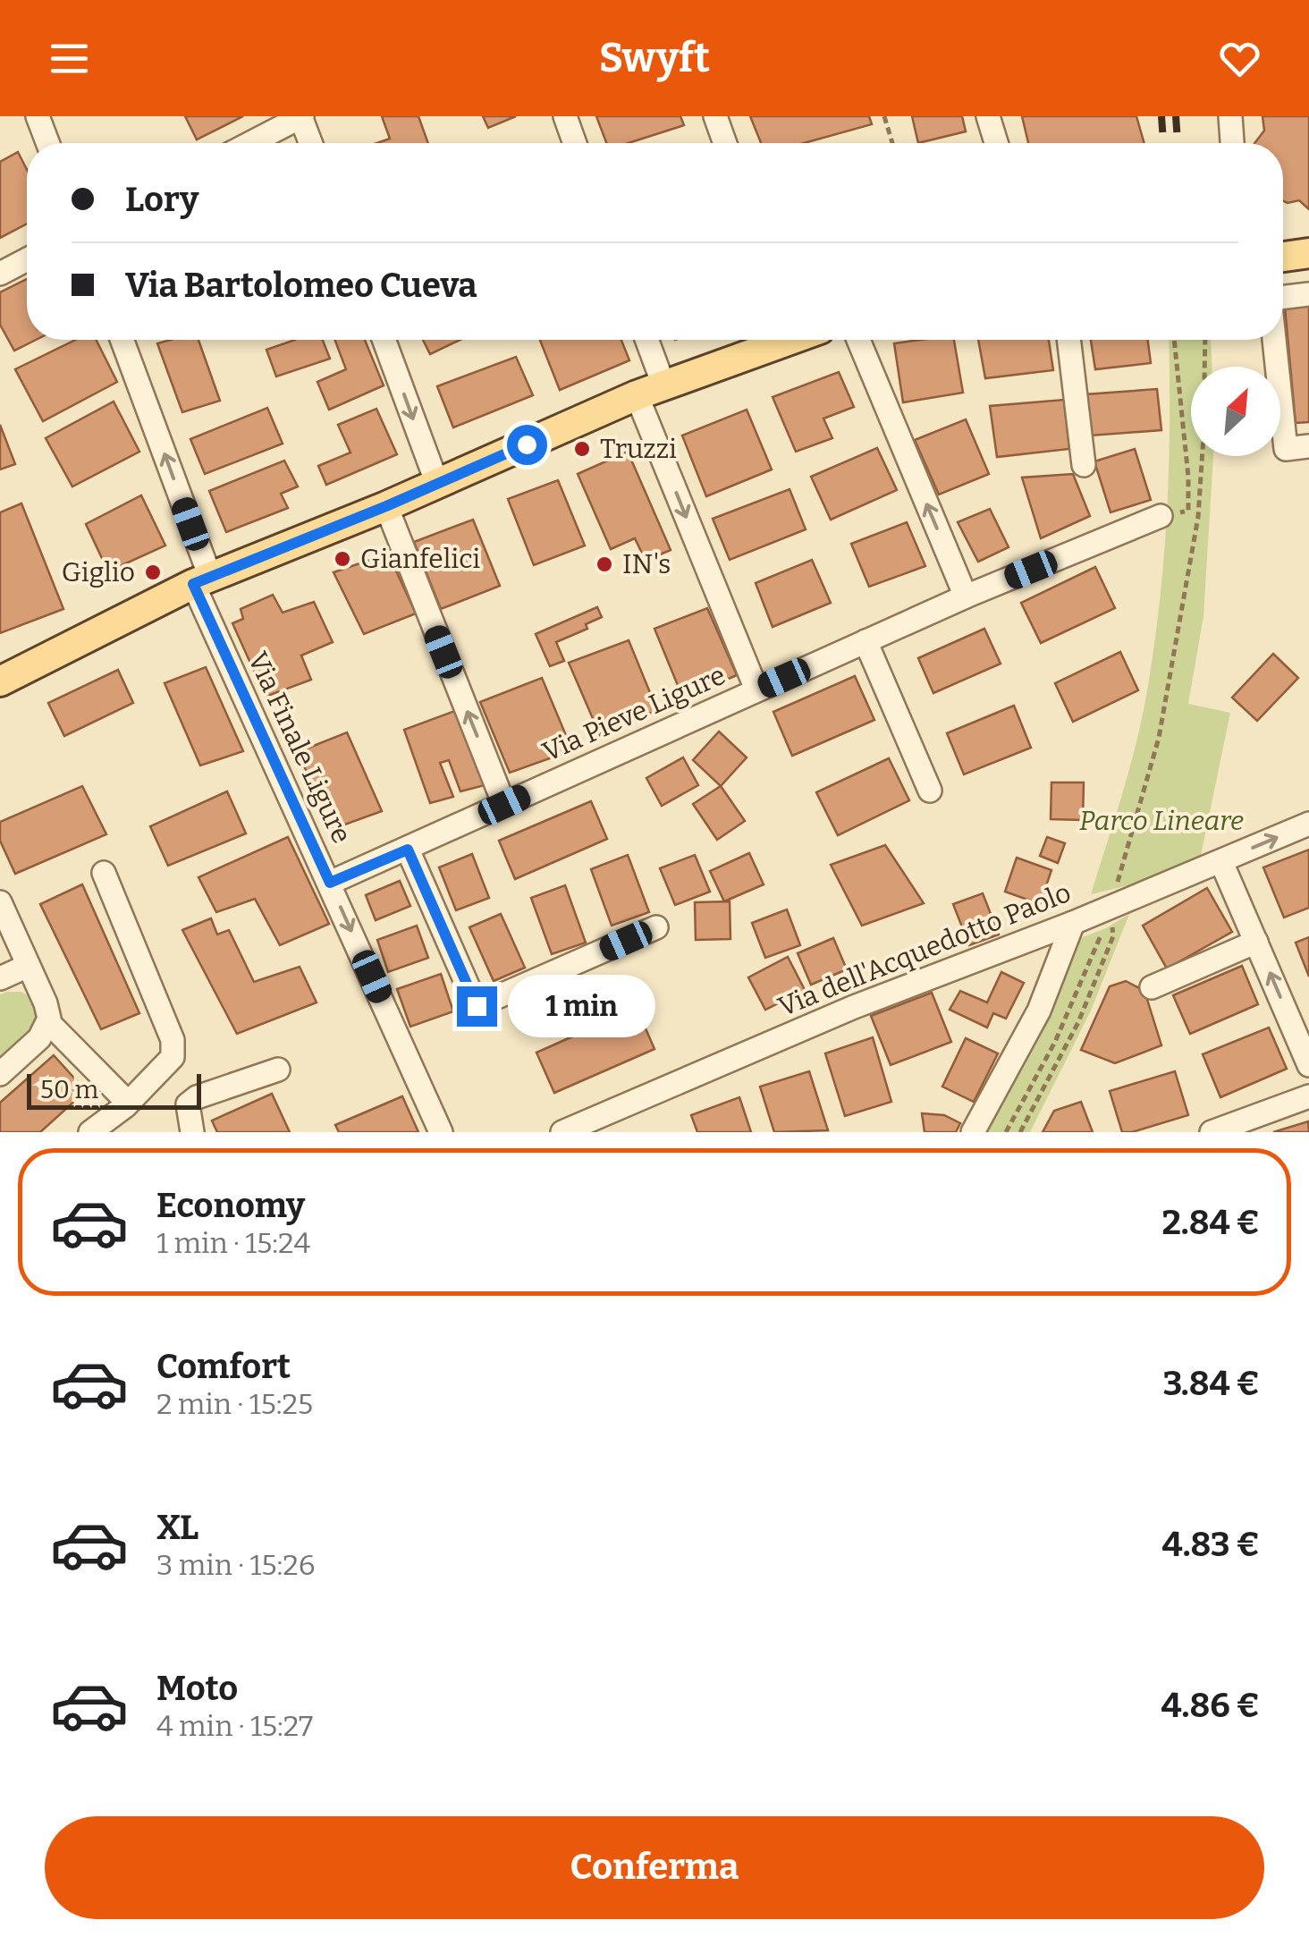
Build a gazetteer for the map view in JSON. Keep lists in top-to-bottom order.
{
  "streets": {
    "street": ["Via Pieve Ligure", "Via Finale Ligure", "Via dell'Acquedotto Paolo"]
  },
  "crossings": [
    ["Via Pieve Ligure", "Via Finale Ligure"]
  ],
  "parks": ["Parco Lineare"],
  "places": [
    "Truzzi",
    "Gianfelici",
    "IN's",
    "Giglio"
  ],
  "scale_bar": "50 m",
  "north": "top right",
  "page": {
    "header": "Swyft",
    "banner": ["Lory", "Via Bartolomeo Cueva"],
    "bubble": "1 min",
    "scale": "50 m",
    "list": [
      {
        "name": "Economy",
        "note": "1 min · 15:24",
        "value": "2.84 €"
      },
      {
        "name": "Comfort",
        "note": "2 min · 15:25",
        "value": "3.84 €"
      },
      {
        "name": "XL",
        "note": "3 min · 15:26",
        "value": "4.83 €"
      },
      {
        "name": "Moto",
        "note": "4 min · 15:27",
        "value": "4.86 €"
      }
    ],
    "buttons": "Conferma"
  }
}
